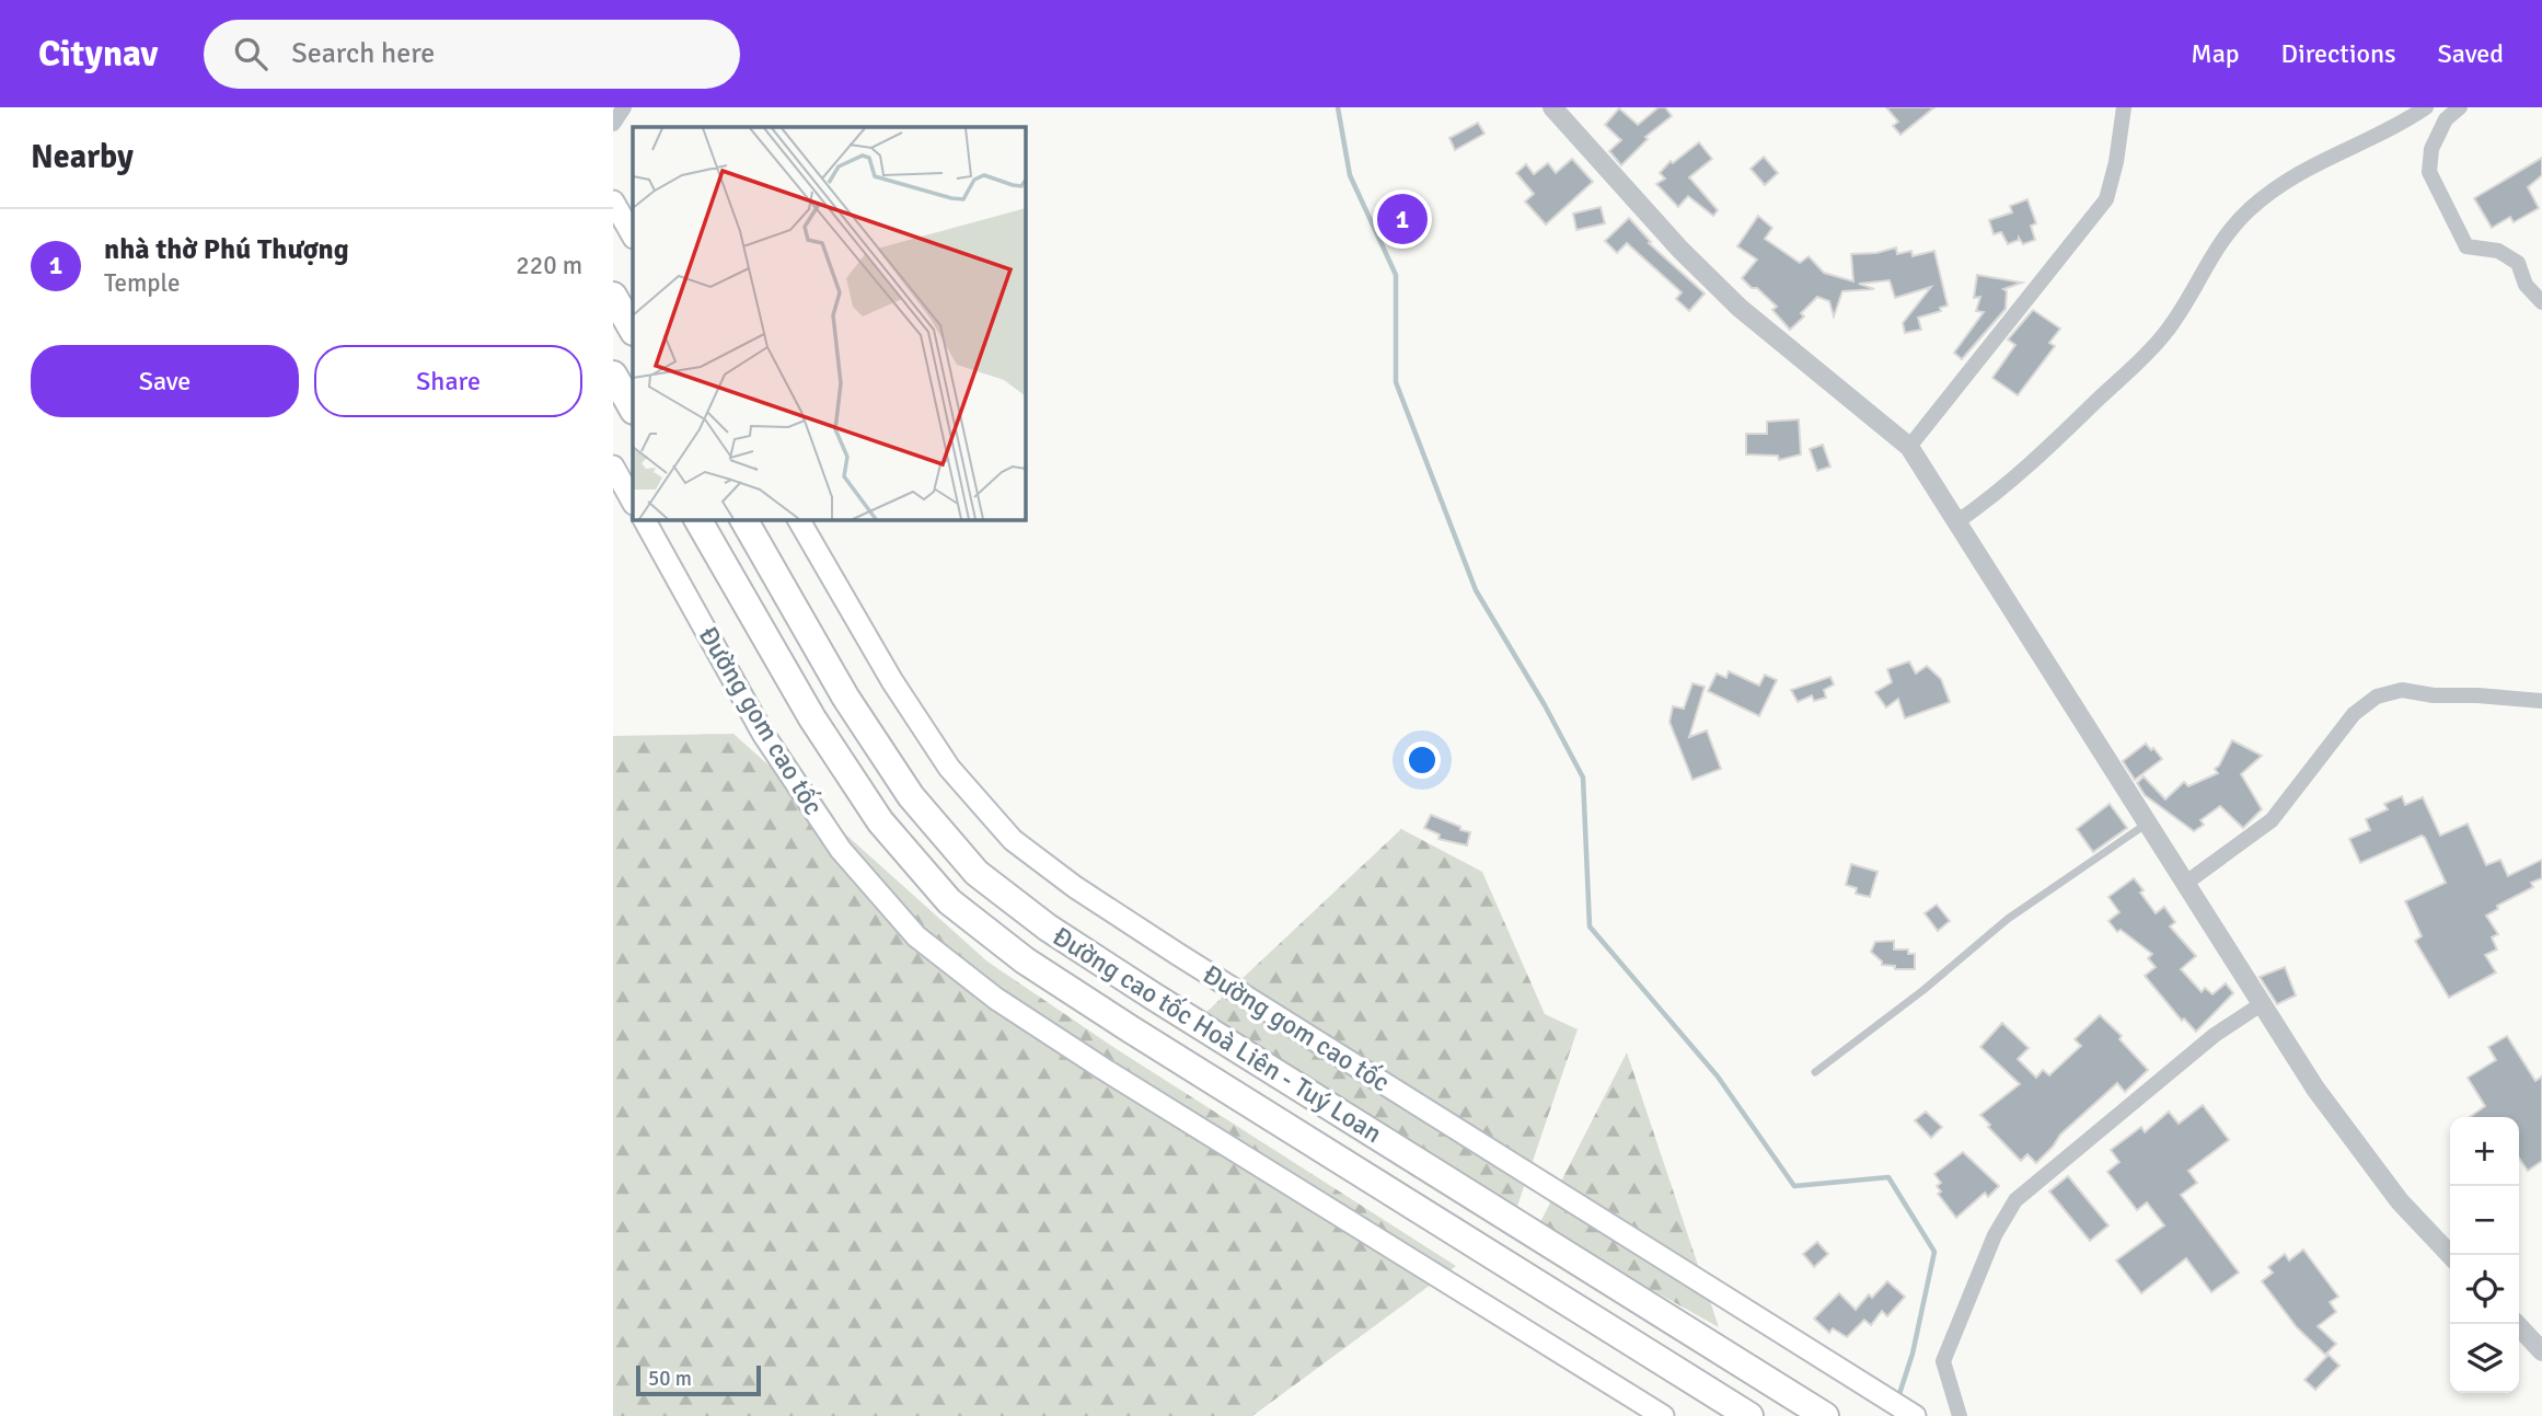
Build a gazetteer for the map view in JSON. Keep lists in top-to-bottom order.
{
  "streets": {
    "highway": ["Đường cao tốc Hoà Liên - Tuý Loan"],
    "main road": ["Đường gom cao tốc"]
  },
  "scale_bar": "50 m",
  "page": {
    "header": "Citynav",
    "search": "Search here",
    "nav": ["Map", "Directions", "Saved"],
    "heading": "Nearby",
    "pins": "1",
    "list": [
      {
        "mark": "1",
        "name": "nhà thờ Phú Thượng",
        "note": "Temple",
        "value": "220 m"
      }
    ],
    "buttons": ["Save", "Share"],
    "map_buttons": ["+", "−"],
    "scale": "50 m"
  }
}
